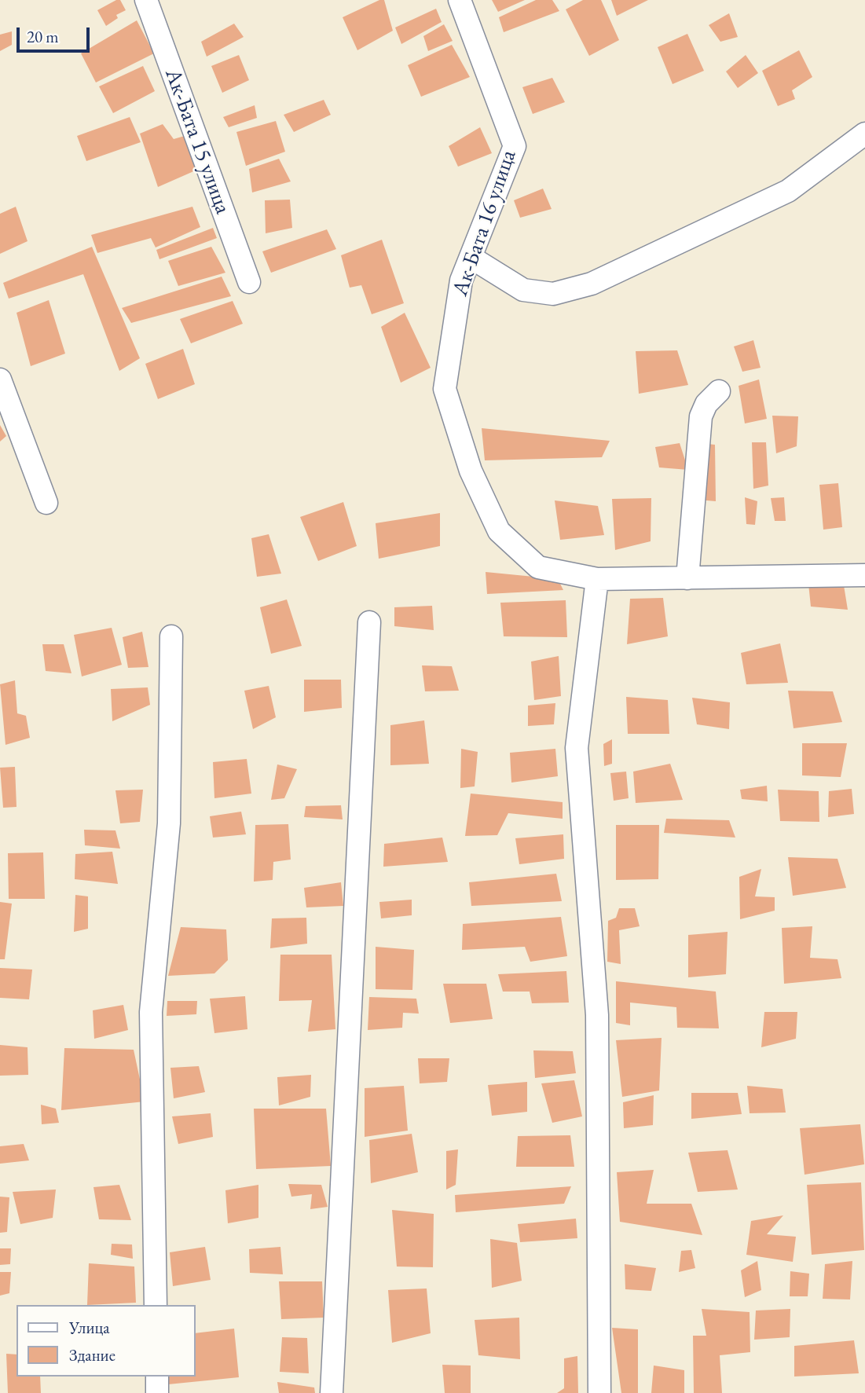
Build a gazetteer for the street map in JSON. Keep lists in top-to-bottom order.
{
  "streets": {
    "street": ["Ак-Бата 15 улица", "Ак-Бата 16 улица"]
  },
  "legend": ["Улица", "Здание"],
  "scale_bar": "20 m"
}
